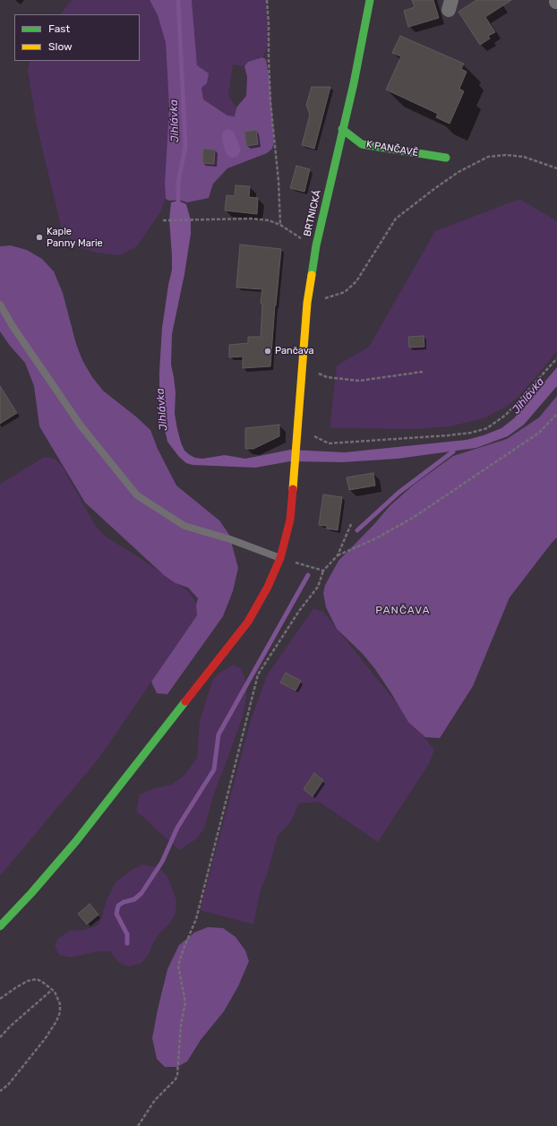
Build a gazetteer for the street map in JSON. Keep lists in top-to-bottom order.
{
  "streets": {
    "main road": ["K PANČAVĚ", "BRTNICKÁ"]
  },
  "crossings": [
    ["K PANČAVĚ", "BRTNICKÁ"]
  ],
  "districts": ["PANČAVA"],
  "water": ["Jihlávka"],
  "places": ["Kaple Panny Marie", "Pančava"],
  "legend": ["Fast", "Slow"]
}
